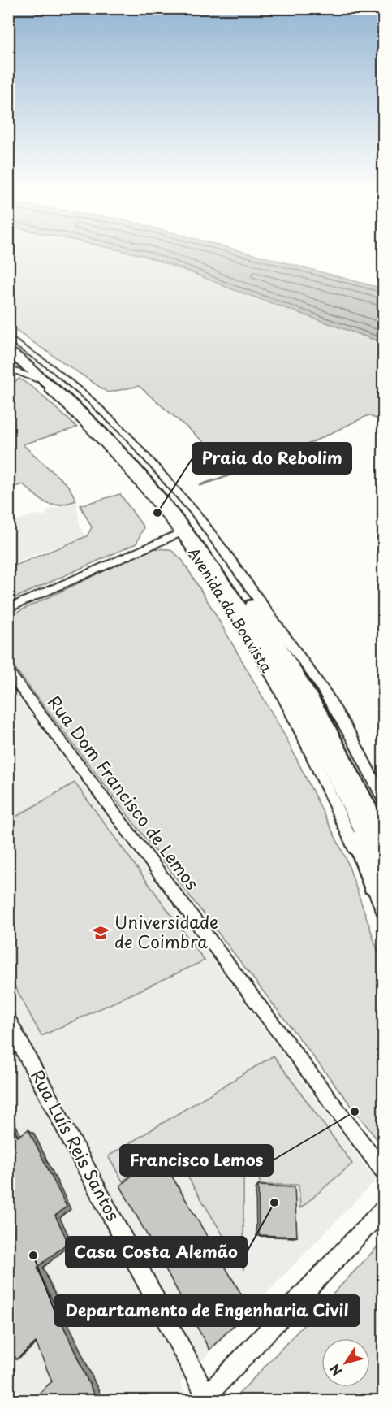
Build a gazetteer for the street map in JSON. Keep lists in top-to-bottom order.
{
  "streets": {
    "highway": ["Avenida da Boavista"],
    "street": ["Rua Dom Francisco de Lemos", "Rua Luís Reis Santos"]
  },
  "places": {
    "other": [
      "Praia do Rebolim",
      "Francisco Lemos",
      "Casa Costa Alemão",
      "Departamento de Engenharia Civil"
    ],
    "school or university": ["Universidade de Coimbra"]
  },
  "north": "bottom left"
}
